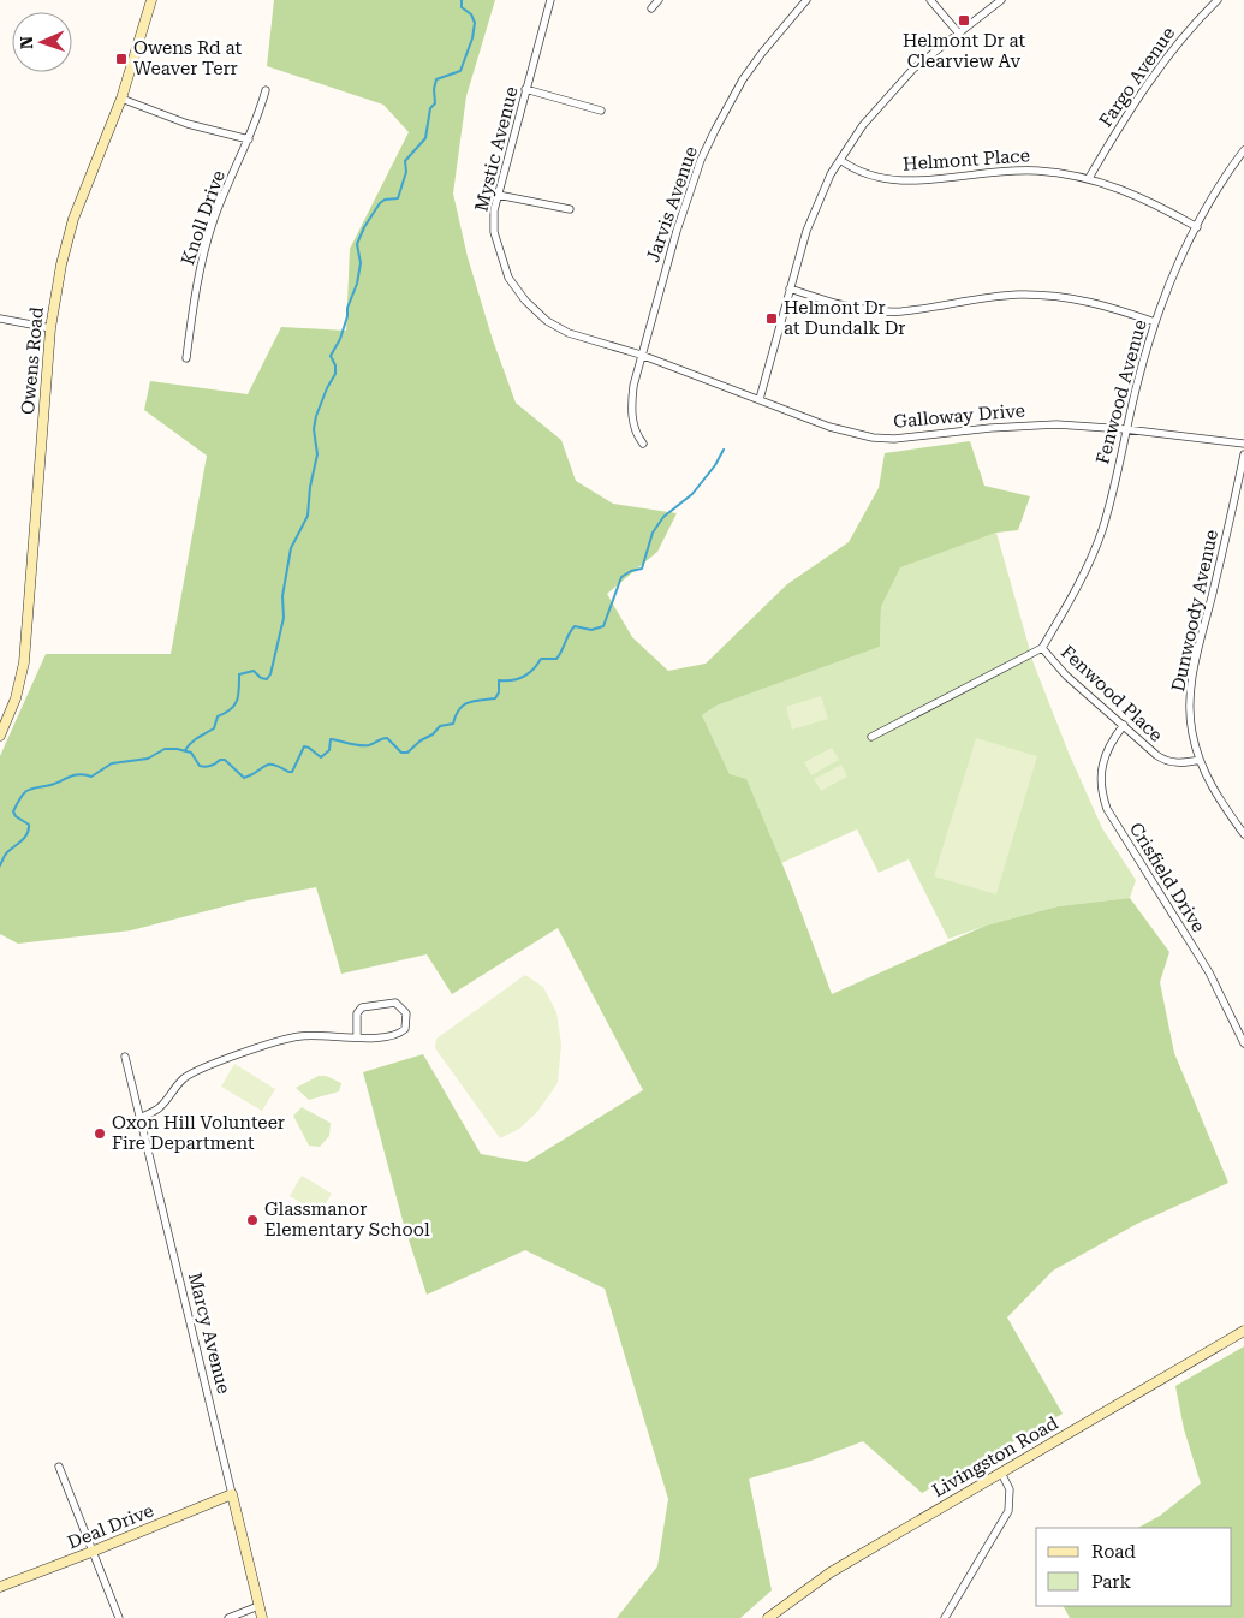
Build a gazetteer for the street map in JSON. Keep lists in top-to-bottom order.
{
  "streets": {
    "street": [
      "Fargo Avenue",
      "Mystic Avenue",
      "Helmont Place",
      "Jarvis Avenue",
      "Knoll Drive",
      "Owens Road",
      "Fenwood Avenue",
      "Galloway Drive",
      "Dunwoody Avenue",
      "Fenwood Place",
      "Crisfield Drive",
      "Marcy Avenue",
      "Livingston Road",
      "Deal Drive"
    ]
  },
  "crossings": [
    ["Fargo Avenue", "Helmont Place"],
    ["Mystic Avenue", "Galloway Drive"],
    ["Helmont Place", "Fenwood Avenue"],
    ["Jarvis Avenue", "Galloway Drive"],
    ["Fenwood Avenue", "Galloway Drive"],
    ["Fenwood Avenue", "Fenwood Place"],
    ["Dunwoody Avenue", "Fenwood Place"],
    ["Fenwood Place", "Crisfield Drive"],
    ["Marcy Avenue", "Deal Drive"]
  ],
  "places": {
    "transit": ["Helmont Dr at Clearview Av", "Owens Rd at Weaver Terr", "Helmont Dr at Dundalk Dr"],
    "other": ["Oxon Hill Volunteer Fire Department", "Glassmanor Elementary School"]
  },
  "legend": ["Road", "Park"],
  "north": "left"
}
